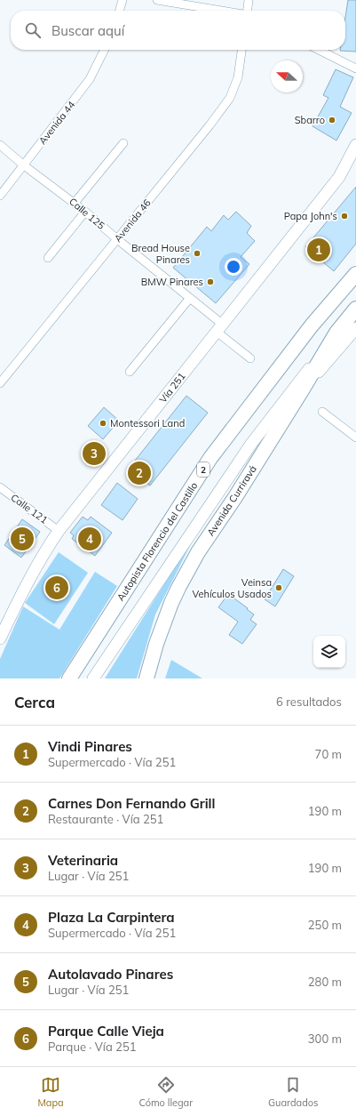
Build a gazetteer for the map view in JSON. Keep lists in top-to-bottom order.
{
  "streets": {
    "highway": ["2", "Avenida Curriravá", "Autopista Florencio del Castillo"],
    "main road": ["Vía 251"],
    "street": [
      "Avenida 44",
      "Calle 125",
      "Avenida 46",
      "Calle 121"
    ]
  },
  "crossings": [
    ["Avenida 44", "Calle 125"],
    ["Calle 125", "Avenida 46"],
    ["Calle 125", "Vía 251"],
    ["Vía 251", "Calle 121"]
  ],
  "places": [
    "Sbarro",
    "Papa John's",
    "Bread House Pinares",
    "BMW Pinares",
    "Montessori Land",
    "Veinsa Vehículos Usados"
  ],
  "north": "left",
  "page": {
    "search": "Buscar aquí",
    "pins": [
      "1",
      "3",
      "2",
      "4",
      "5",
      "6"
    ],
    "heading": ["Cerca", "6 resultados"],
    "list": [
      {
        "mark": "1",
        "name": "Vindi Pinares",
        "note": "Supermercado · Vía 251",
        "value": "70 m"
      },
      {
        "mark": "2",
        "name": "Carnes Don Fernando Grill",
        "note": "Restaurante · Vía 251",
        "value": "190 m"
      },
      {
        "mark": "3",
        "name": "Veterinaria",
        "note": "Lugar · Vía 251",
        "value": "190 m"
      },
      {
        "mark": "4",
        "name": "Plaza La Carpintera",
        "note": "Supermercado · Vía 251",
        "value": "250 m"
      },
      {
        "mark": "5",
        "name": "Autolavado Pinares",
        "note": "Lugar · Vía 251",
        "value": "280 m"
      },
      {
        "mark": "6",
        "name": "Parque Calle Vieja",
        "note": "Parque · Vía 251",
        "value": "300 m"
      }
    ],
    "nav": ["Mapa", "Cómo llegar", "Guardados"]
  }
}
